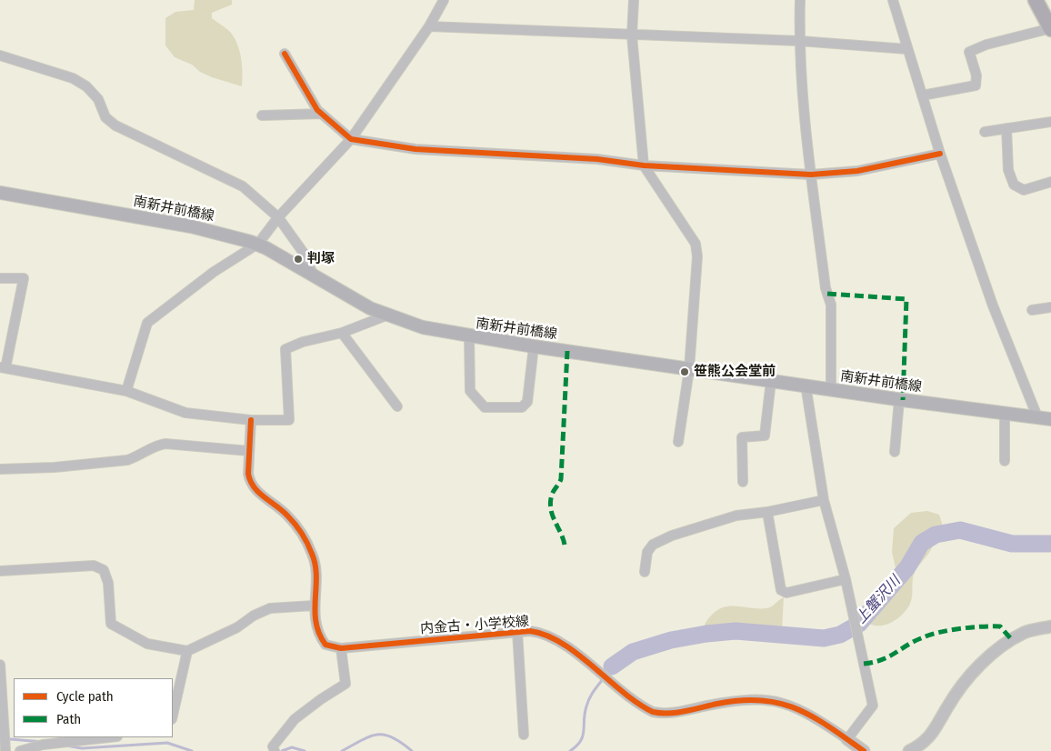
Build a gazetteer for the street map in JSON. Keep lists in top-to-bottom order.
{
  "streets": {
    "main road": ["南新井前橋線"],
    "street": ["内金古・小学校線"]
  },
  "water": ["上蟹沢川"],
  "places": ["判塚", "笹熊公会堂前"],
  "legend": ["Cycle path", "Path"]
}
